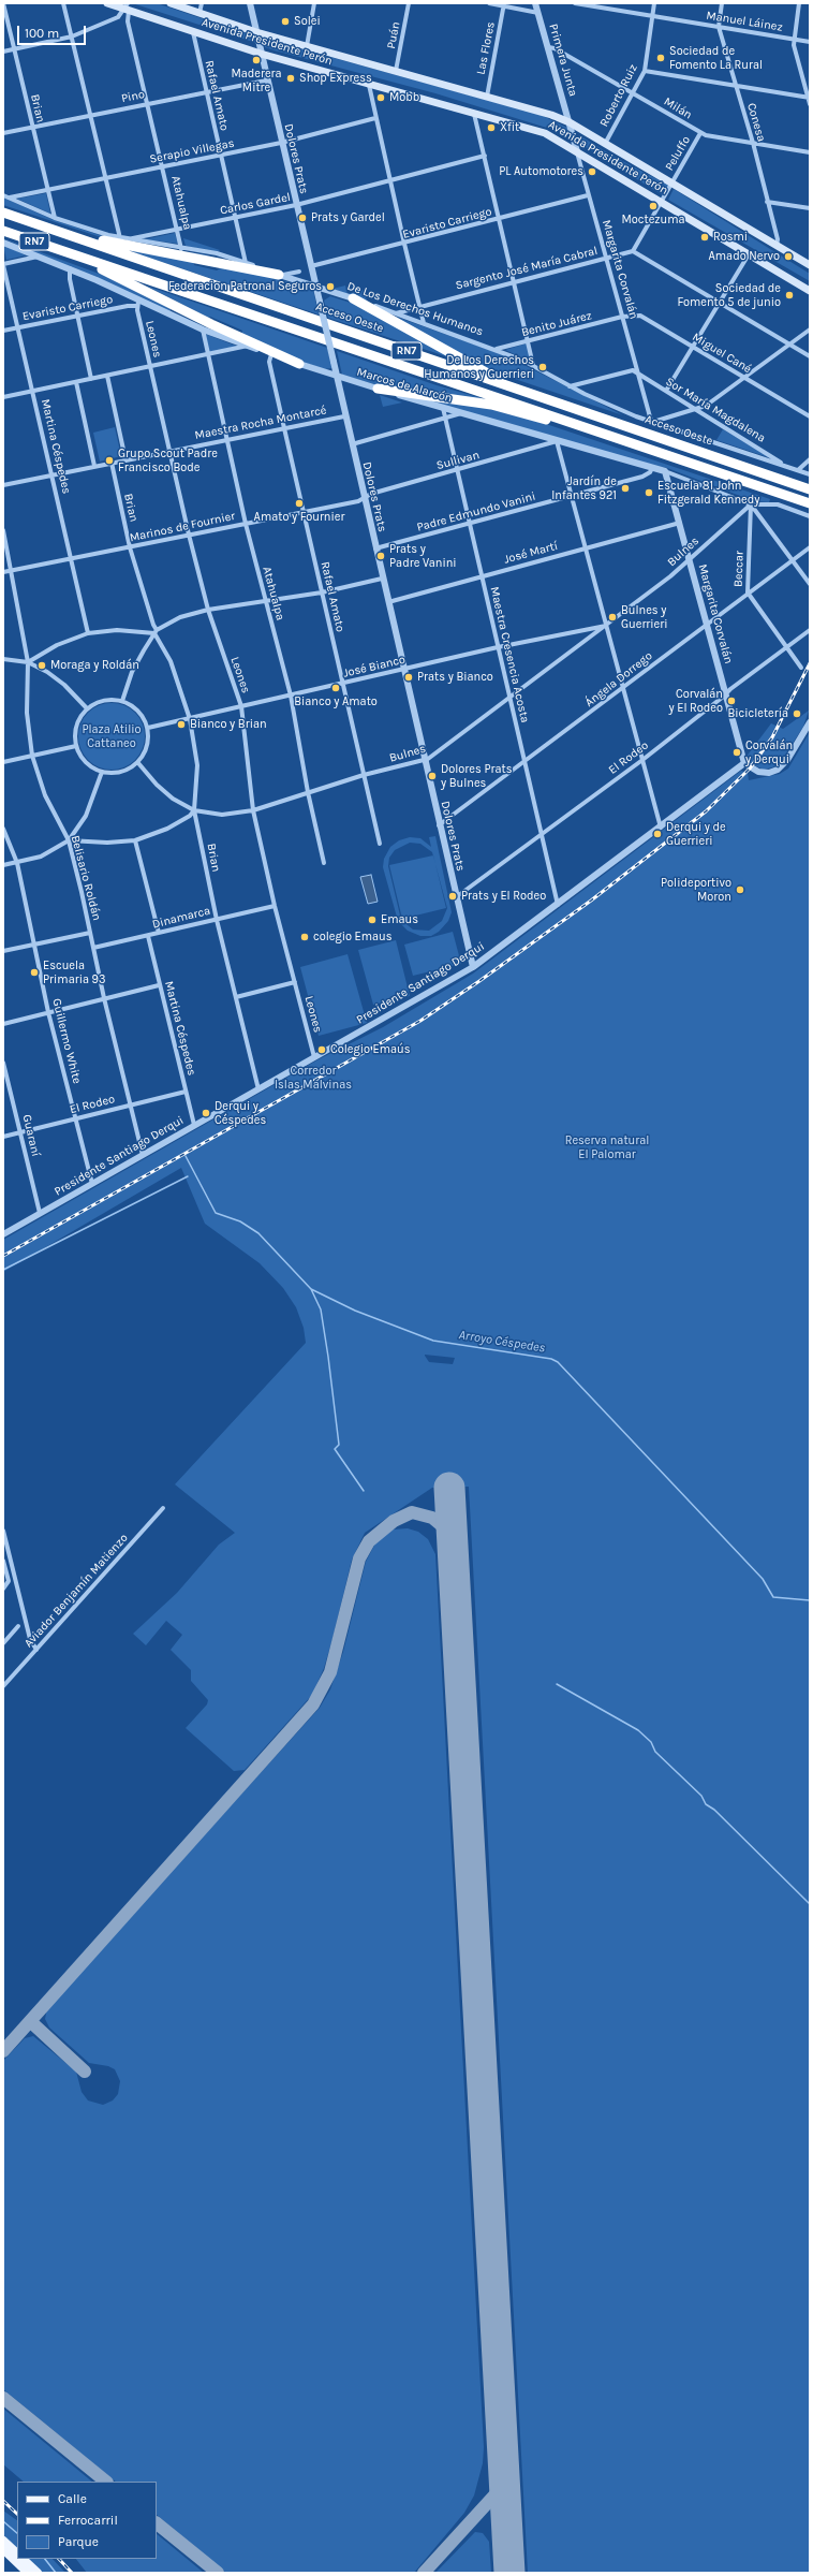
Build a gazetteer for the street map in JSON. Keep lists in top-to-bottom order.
{
  "streets": {
    "highway": ["RN7", "Acceso Oeste"],
    "main road": ["Avenida Presidente Perón"],
    "street": [
      "Manuel Láinez",
      "Puán",
      "Las Flores",
      "Primera Junta",
      "Rafael Amato",
      "Roberto Ruiz",
      "Pino",
      "Brian",
      "Milán",
      "Conesa",
      "Serapio Villegas",
      "Peluffo",
      "Dolores Prats",
      "Atahualpa",
      "Carlos Gardel",
      "Evaristo Carriego",
      "Sargento José María Cabral",
      "Margarita Corvalán",
      "De Los Derechos Humanos",
      "Benito Juárez",
      "Leones",
      "Miguel Cané",
      "Marcos de Alarcón",
      "Sor María Magdalena",
      "Maestra Rocha Montarcé",
      "Martina Céspedes",
      "Sullivan",
      "Padre Edmundo Vanini",
      "Marinos de Fournier",
      "Bulnes",
      "José Martí",
      "Beccar",
      "Maestra Cresencia Acosta",
      "José Bianco",
      "Ángela Dorrego",
      "El Rodeo",
      "Belisario Roldán",
      "Dinamarca",
      "Presidente Santiago Derqui",
      "Guillermo White",
      "Guaraní",
      "Aviador Benjamín Matienzo"
    ]
  },
  "crossings": [
    ["Manuel Láinez", "Roberto Ruiz"],
    ["Manuel Láinez", "Conesa"],
    ["Puán", "Avenida Presidente Perón"],
    ["Avenida Presidente Perón", "Las Flores"],
    ["Avenida Presidente Perón", "Primera Junta"],
    ["Avenida Presidente Perón", "Rafael Amato"],
    ["Avenida Presidente Perón", "Roberto Ruiz"],
    ["Avenida Presidente Perón", "Conesa"],
    ["Avenida Presidente Perón", "Peluffo"],
    ["Avenida Presidente Perón", "Dolores Prats"],
    ["Avenida Presidente Perón", "Atahualpa"],
    ["Avenida Presidente Perón", "Margarita Corvalán"],
    ["Primera Junta", "Milán"],
    ["Primera Junta", "Margarita Corvalán"],
    ["Rafael Amato", "Pino"],
    ["Rafael Amato", "Serapio Villegas"],
    ["Rafael Amato", "Carlos Gardel"],
    ["Rafael Amato", "De Los Derechos Humanos"],
    ["Rafael Amato", "Marcos de Alarcón"],
    ["Rafael Amato", "Maestra Rocha Montarcé"],
    ["Rafael Amato", "Marinos de Fournier"],
    ["Rafael Amato", "Bulnes"],
    ["Rafael Amato", "José Bianco"],
    ["Roberto Ruiz", "Milán"],
    ["Pino", "Brian"],
    ["Pino", "Dolores Prats"],
    ["Pino", "Atahualpa"],
    ["Brian", "Serapio Villegas"],
    ["Brian", "De Los Derechos Humanos"],
    ["Brian", "Maestra Rocha Montarcé"],
    ["Brian", "Marinos de Fournier"],
    ["Brian", "Bulnes"],
    ["Brian", "José Bianco"],
    ["Brian", "Dinamarca"],
    ["Brian", "Presidente Santiago Derqui"],
    ["Milán", "Conesa"],
    ["Milán", "Peluffo"],
    ["Serapio Villegas", "Dolores Prats"],
    ["Serapio Villegas", "Atahualpa"],
    ["Serapio Villegas", "De Los Derechos Humanos"],
    ["Dolores Prats", "Carlos Gardel"],
    ["Dolores Prats", "Evaristo Carriego"],
    ["Dolores Prats", "De Los Derechos Humanos"],
    ["Dolores Prats", "Marcos de Alarcón"],
    ["Dolores Prats", "Maestra Rocha Montarcé"],
    ["Dolores Prats", "Sullivan"],
    ["Dolores Prats", "Padre Edmundo Vanini"],
    ["Dolores Prats", "Marinos de Fournier"],
    ["Dolores Prats", "Bulnes"],
    ["Dolores Prats", "José Martí"],
    ["Dolores Prats", "José Bianco"],
    ["Dolores Prats", "Ángela Dorrego"],
    ["Dolores Prats", "El Rodeo"],
    ["Dolores Prats", "Presidente Santiago Derqui"],
    ["Atahualpa", "Carlos Gardel"],
    ["Atahualpa", "De Los Derechos Humanos"],
    ["Atahualpa", "Marcos de Alarcón"],
    ["Atahualpa", "Maestra Rocha Montarcé"],
    ["Atahualpa", "Marinos de Fournier"],
    ["Atahualpa", "Bulnes"],
    ["Atahualpa", "José Bianco"],
    ["Carlos Gardel", "De Los Derechos Humanos"],
    ["Evaristo Carriego", "Margarita Corvalán"],
    ["Evaristo Carriego", "Leones"],
    ["Evaristo Carriego", "Marcos de Alarcón"],
    ["Evaristo Carriego", "Martina Céspedes"],
    ["Sargento José María Cabral", "Margarita Corvalán"],
    ["Sargento José María Cabral", "De Los Derechos Humanos"],
    ["Margarita Corvalán", "De Los Derechos Humanos"],
    ["Margarita Corvalán", "Benito Juárez"],
    ["Margarita Corvalán", "Miguel Cané"],
    ["Margarita Corvalán", "Marcos de Alarcón"],
    ["Margarita Corvalán", "Sor María Magdalena"],
    ["Margarita Corvalán", "Bulnes"],
    ["Margarita Corvalán", "José Martí"],
    ["Margarita Corvalán", "Ángela Dorrego"],
    ["Margarita Corvalán", "El Rodeo"],
    ["Margarita Corvalán", "Presidente Santiago Derqui"],
    ["De Los Derechos Humanos", "Benito Juárez"],
    ["De Los Derechos Humanos", "Sor María Magdalena"],
    ["Benito Juárez", "Miguel Cané"],
    ["Leones", "Marcos de Alarcón"],
    ["Leones", "Maestra Rocha Montarcé"],
    ["Leones", "Marinos de Fournier"],
    ["Leones", "Bulnes"],
    ["Leones", "José Bianco"],
    ["Leones", "Dinamarca"],
    ["Leones", "Presidente Santiago Derqui"],
    ["Marcos de Alarcón", "Sullivan"],
    ["Marcos de Alarcón", "Padre Edmundo Vanini"],
    ["Marcos de Alarcón", "Bulnes"],
    ["Marcos de Alarcón", "Beccar"],
    ["Marcos de Alarcón", "Maestra Cresencia Acosta"],
    ["Maestra Rocha Montarcé", "Martina Céspedes"],
    ["Martina Céspedes", "Marinos de Fournier"],
    ["Martina Céspedes", "El Rodeo"],
    ["Martina Céspedes", "Dinamarca"],
    ["Martina Céspedes", "Presidente Santiago Derqui"],
    ["Sullivan", "Marinos de Fournier"],
    ["Sullivan", "Maestra Cresencia Acosta"],
    ["Padre Edmundo Vanini", "Maestra Cresencia Acosta"],
    ["Marinos de Fournier", "Belisario Roldán"],
    ["Bulnes", "Beccar"],
    ["Bulnes", "Maestra Cresencia Acosta"],
    ["Bulnes", "José Bianco"],
    ["José Martí", "Maestra Cresencia Acosta"],
    ["Beccar", "Ángela Dorrego"],
    ["Beccar", "El Rodeo"],
    ["Maestra Cresencia Acosta", "José Bianco"],
    ["Maestra Cresencia Acosta", "Ángela Dorrego"],
    ["Maestra Cresencia Acosta", "El Rodeo"],
    ["Maestra Cresencia Acosta", "Presidente Santiago Derqui"],
    ["El Rodeo", "Belisario Roldán"],
    ["El Rodeo", "Guillermo White"],
    ["El Rodeo", "Guaraní"],
    ["Belisario Roldán", "Dinamarca"],
    ["Belisario Roldán", "Presidente Santiago Derqui"],
    ["Presidente Santiago Derqui", "Guillermo White"],
    ["Presidente Santiago Derqui", "Guaraní"]
  ],
  "water": ["Arroyo Céspedes"],
  "parks": ["Plaza Atilio Cattaneo", "Corredor Islas Malvinas", "Reserva natural El Palomar"],
  "places": [
    "Solei",
    "Sociedad de Fomento La Rural",
    "Maderera Mitre",
    "Shop Express",
    "Mobb",
    "Xfit",
    "PL Automotores",
    "Moctezuma",
    "Prats y Gardel",
    "Rosmi",
    "Amado Nervo",
    "Federacion Patronal Seguros",
    "Sociedad de Fomento 5 de junio",
    "De Los Derechos Humanos y Guerrieri",
    "Grupo Scout Padre Francisco Bode",
    "Jardín de Infantes 921",
    "Escuela 81 John Fitzgerald Kennedy",
    "Amato y Fournier",
    "Prats y Padre Vanini",
    "Bulnes y Guerrieri",
    "Moraga y Roldán",
    "Prats y Bianco",
    "Bianco y Amato",
    "Corvalán y El Rodeo",
    "Bicicletería",
    "Bianco y Brian",
    "Corvalán y Derqui",
    "Dolores Prats y Bulnes",
    "Derqui y de Guerrieri",
    "Polideportivo Moron",
    "Prats y El Rodeo",
    "Emaus",
    "colegio Emaus",
    "Escuela Primaria 93",
    "Colegio Emaús",
    "Derqui y Céspedes"
  ],
  "legend": ["Calle", "Ferrocarril", "Parque"],
  "scale_bar": "100 m"
}
